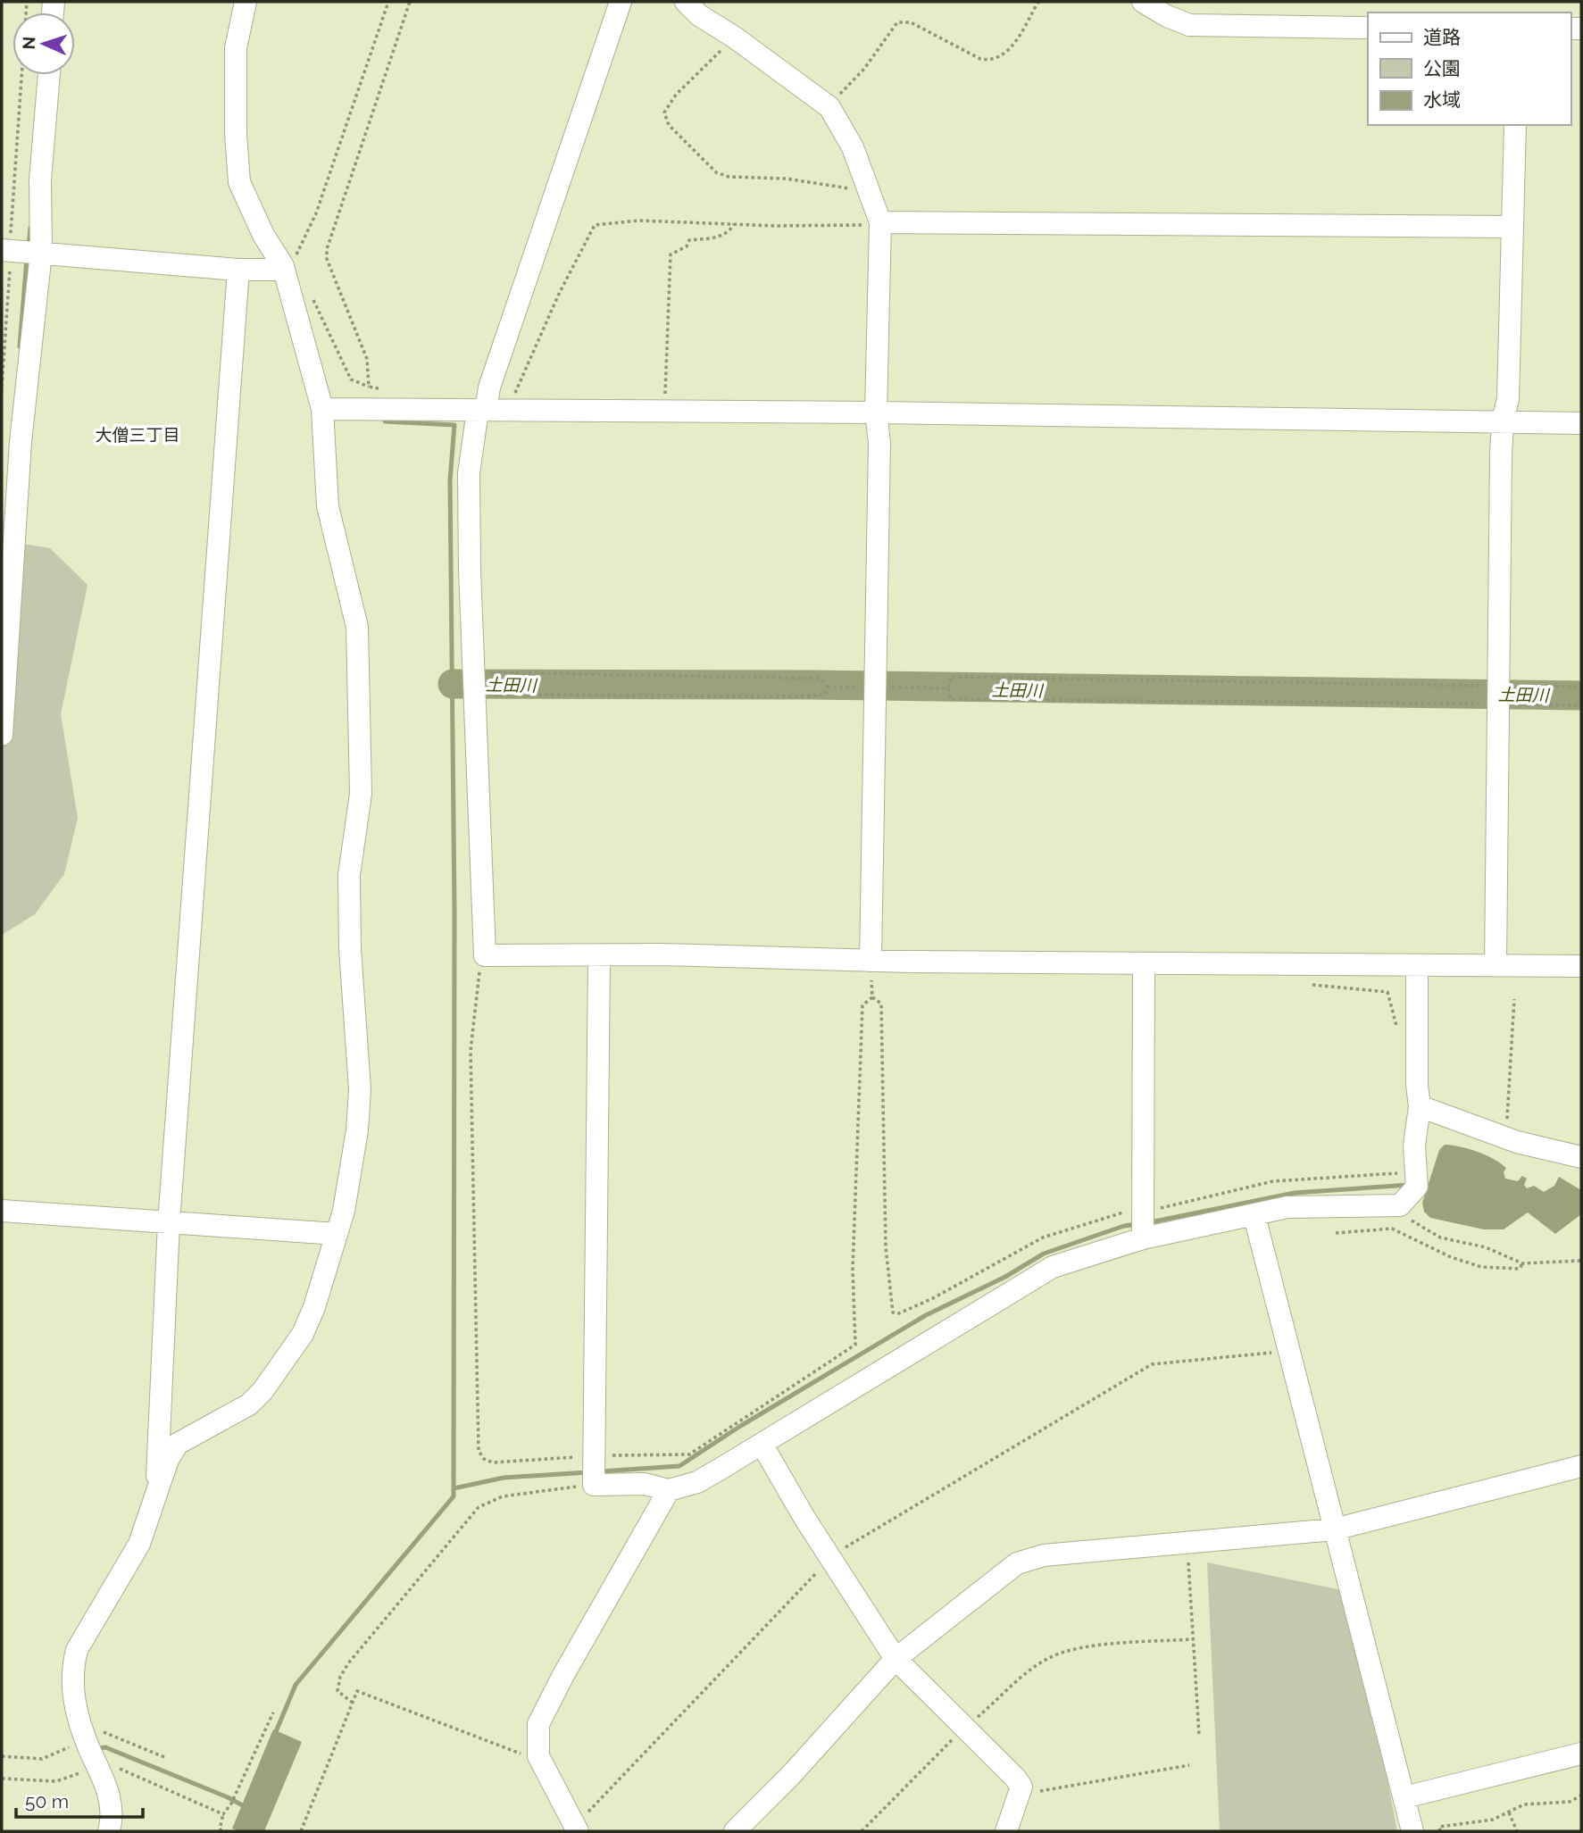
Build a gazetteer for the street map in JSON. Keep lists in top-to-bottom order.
{
  "districts": ["大僧三丁目"],
  "water": ["土田川"],
  "legend": ["道路", "公園", "水域"],
  "scale_bar": "50 m",
  "north": "left"
}
